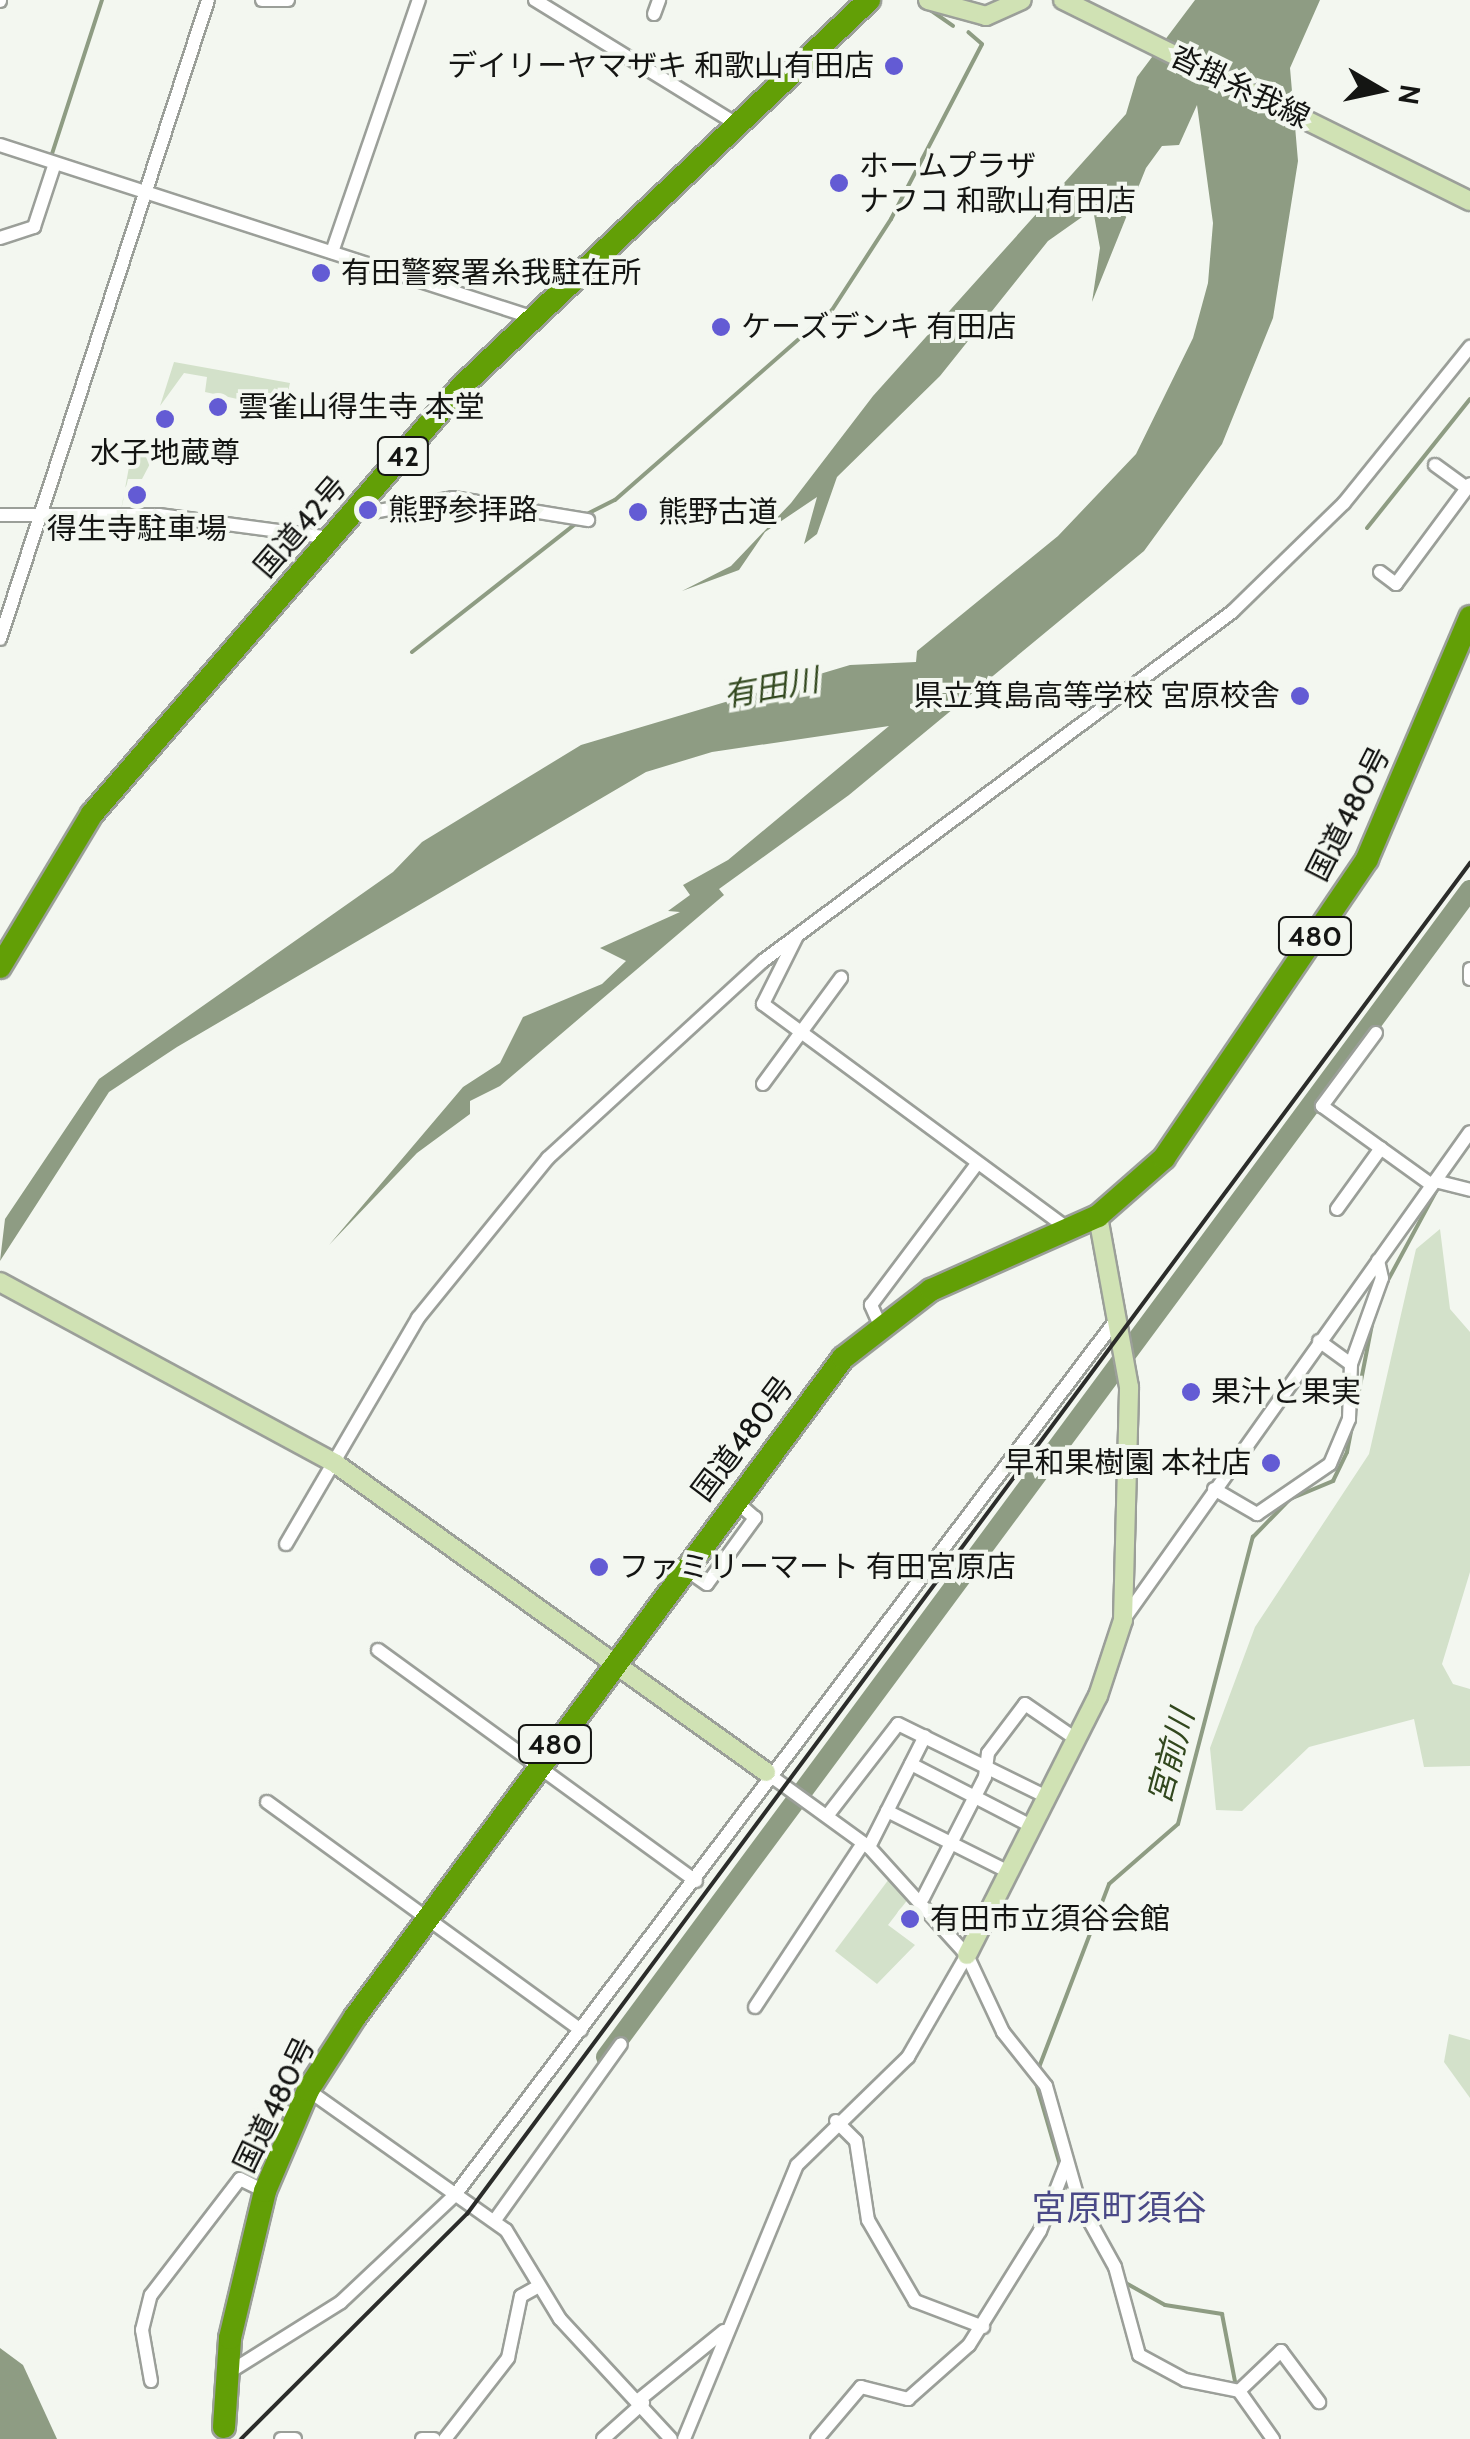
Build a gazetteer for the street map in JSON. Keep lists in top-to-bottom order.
{
  "streets": {
    "highway": [
      "42",
      "国道42号",
      "国道480号",
      "480"
    ],
    "street": ["沓掛糸我線"]
  },
  "districts": ["宮原町須谷"],
  "water": ["有田川", "宮前川"],
  "places": [
    "デイリーヤマザキ 和歌山有田店",
    "ホームプラザ ナフコ 和歌山有田店",
    "有田警察署糸我駐在所",
    "ケーズデンキ 有田店",
    "雲雀山得生寺 本堂",
    "水子地蔵尊",
    "得生寺駐車場",
    "熊野参拝路",
    "熊野古道",
    "県立箕島高等学校 宮原校舎",
    "果汁と果実",
    "早和果樹園 本社店",
    "ファミリーマート 有田宮原店",
    "有田市立須谷会館"
  ],
  "north": "right"
}
